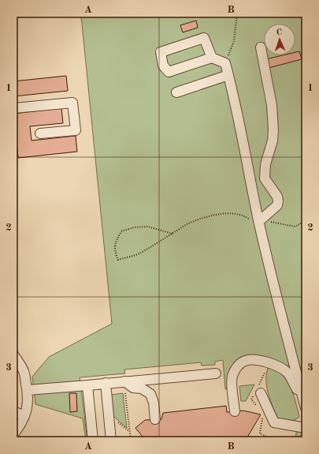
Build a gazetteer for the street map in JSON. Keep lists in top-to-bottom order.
{
  "north": "top",
  "grid": {
    "columns": ["A", "B"],
    "rows": ["1", "2", "3"]
  }
}
